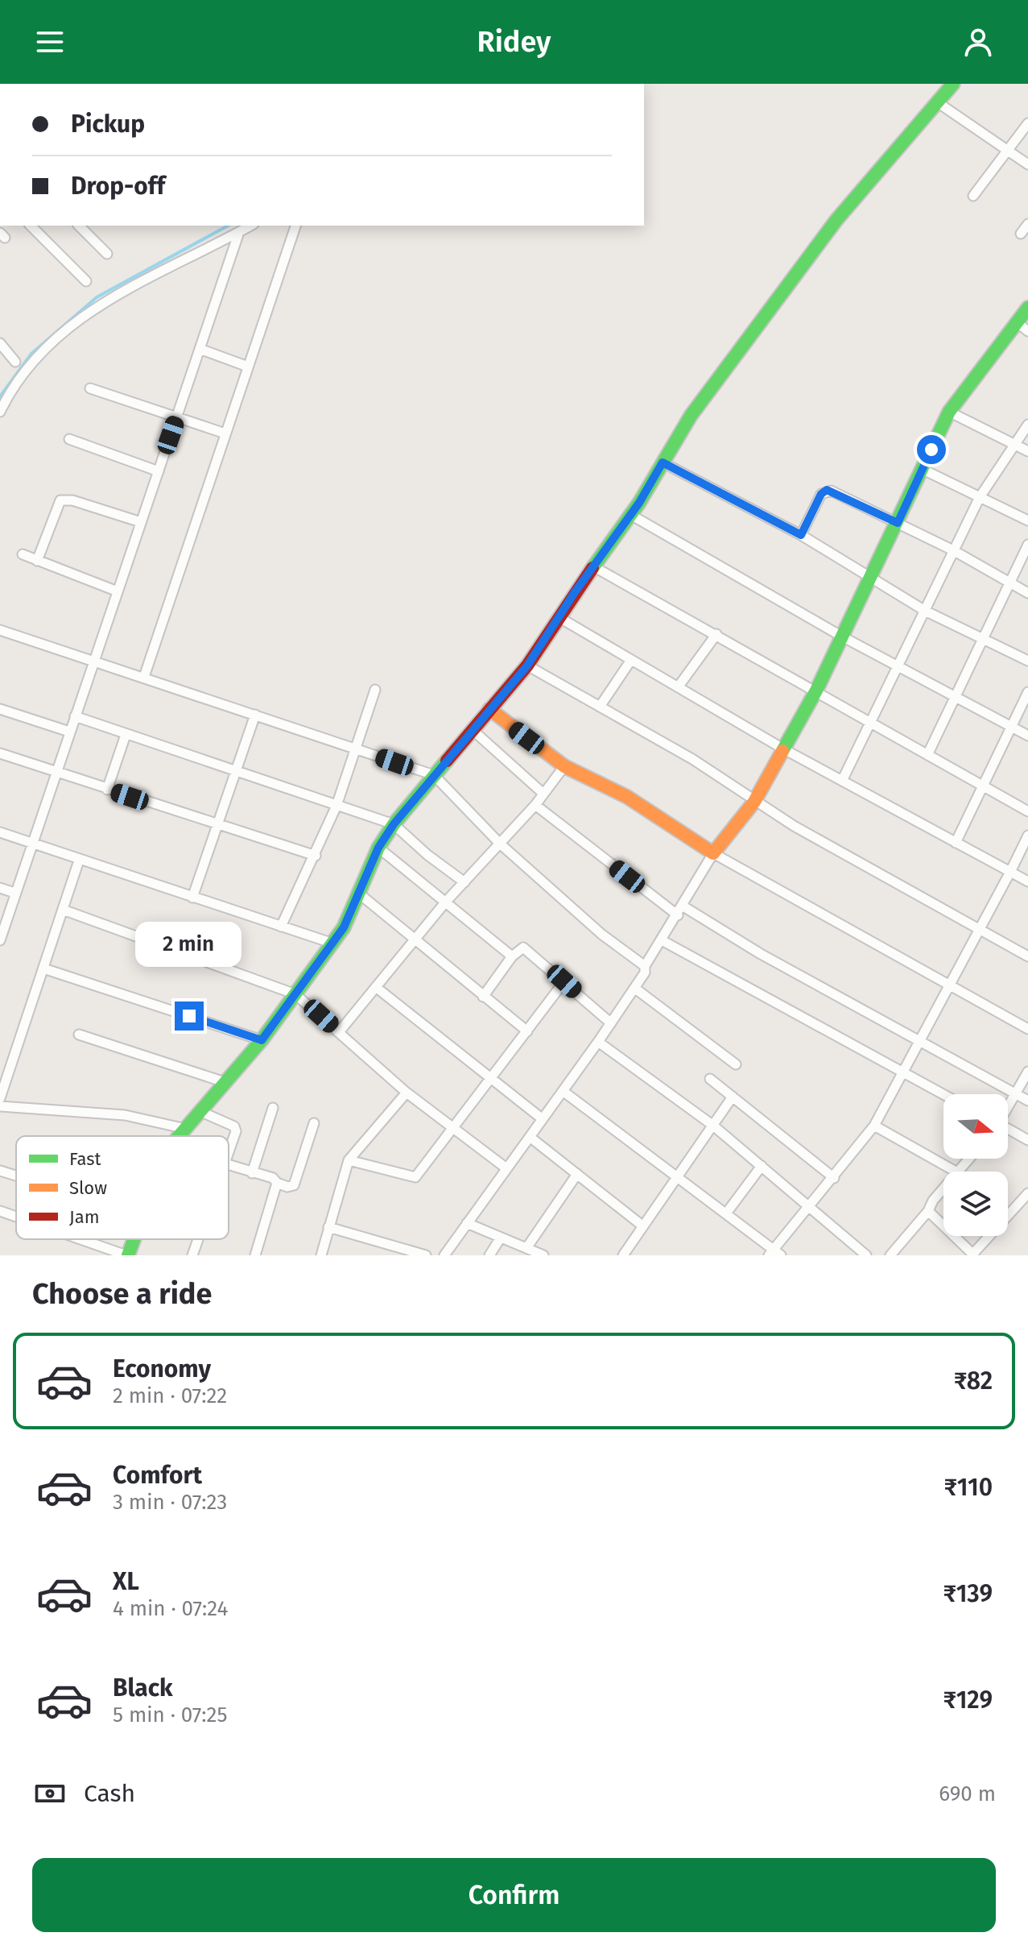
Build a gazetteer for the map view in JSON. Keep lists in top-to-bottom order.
{
  "legend": ["Fast", "Slow", "Jam"],
  "north": "right",
  "page": {
    "header": "Ridey",
    "banner": ["Pickup", "Drop-off"],
    "bubble": "2 min",
    "heading": "Choose a ride",
    "list": [
      {
        "name": "Economy",
        "note": "2 min · 07:22",
        "value": "₹82"
      },
      {
        "name": "Comfort",
        "note": "3 min · 07:23",
        "value": "₹110"
      },
      {
        "name": "XL",
        "note": "4 min · 07:24",
        "value": "₹139"
      },
      {
        "name": "Black",
        "note": "5 min · 07:25",
        "value": "₹129"
      }
    ],
    "pay": ["Cash", "690 m"],
    "buttons": "Confirm"
  }
}
